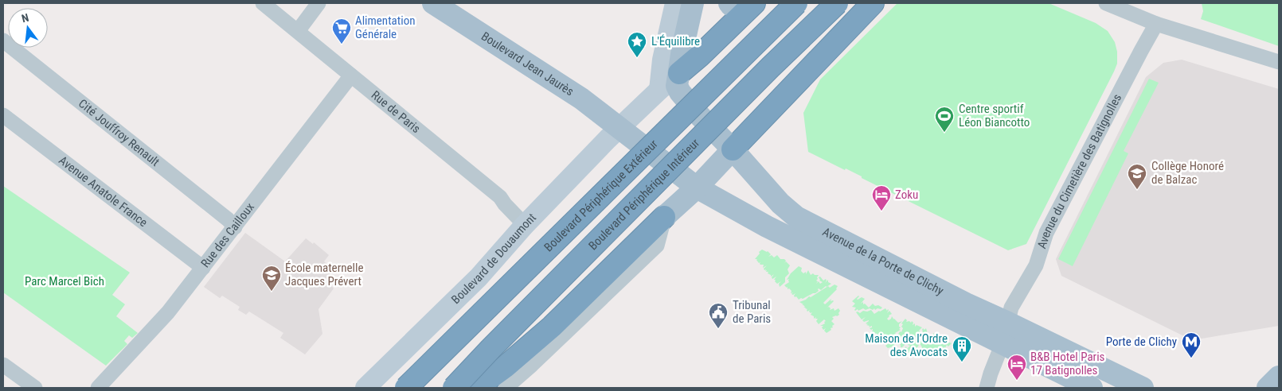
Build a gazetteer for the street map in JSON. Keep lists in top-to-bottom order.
{
  "streets": {
    "highway": ["Boulevard Périphérique Intérieur", "Boulevard Périphérique Extérieur"],
    "main road": ["Boulevard Jean Jaurès", "Boulevard de Douaumont", "Avenue de la Porte de Clichy"],
    "street": [
      "Rue de Paris",
      "Cité Jouffroy Renault",
      "Avenue du Cimetière des Batignolles",
      "Avenue Anatole France",
      "Rue des Cailloux"
    ]
  },
  "crossings": [
    ["Boulevard Jean Jaurès", "Boulevard de Douaumont"],
    ["Boulevard Jean Jaurès", "Avenue de la Porte de Clichy"],
    ["Rue de Paris", "Rue des Cailloux"],
    ["Rue de Paris", "Boulevard de Douaumont"],
    ["Cité Jouffroy Renault", "Rue des Cailloux"],
    ["Avenue du Cimetière des Batignolles", "Avenue de la Porte de Clichy"],
    ["Avenue Anatole France", "Rue des Cailloux"],
    ["Boulevard de Douaumont", "Avenue de la Porte de Clichy"]
  ],
  "parks": ["Parc Marcel Bich"],
  "places": {
    "supermarket": ["Alimentation Générale"],
    "place": ["L'Équilibre"],
    "sports": ["Centre sportif Léon Biancotto"],
    "school or university": ["Collège Honoré de Balzac", "École maternelle Jacques Prévert"],
    "hotel": ["Zoku", "B&B Hotel Paris 17 Batignolles"],
    "public building": ["Tribunal de Paris"],
    "metro station": ["Porte de Clichy"],
    "building": ["Maison de l’Ordre des Avocats"]
  },
  "north": "top"
}
